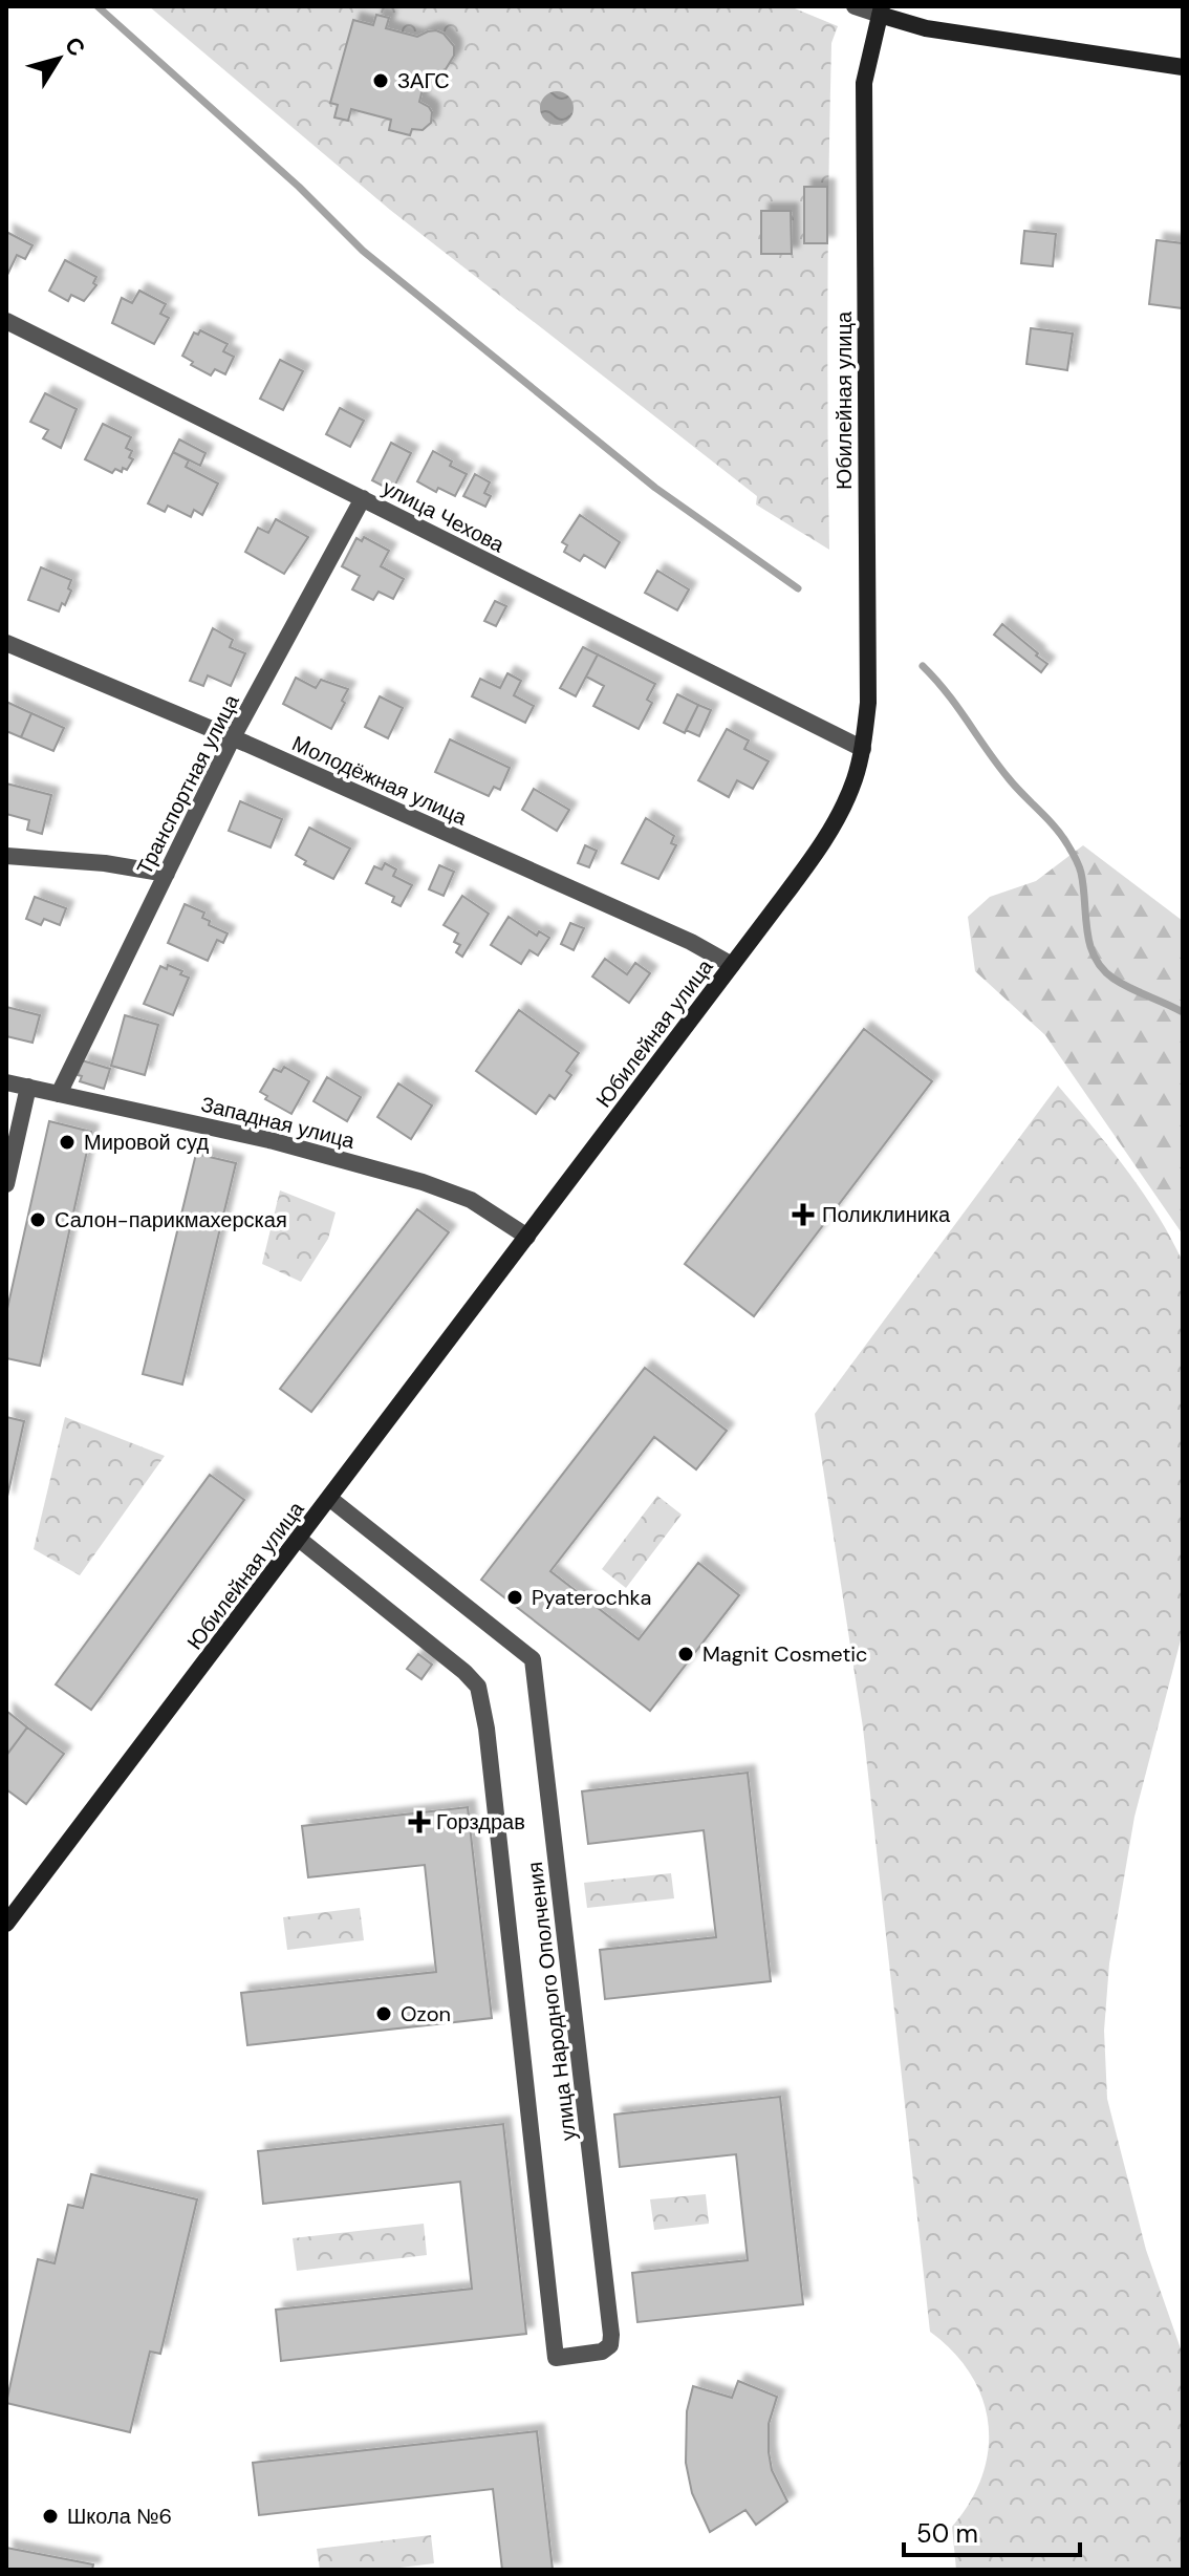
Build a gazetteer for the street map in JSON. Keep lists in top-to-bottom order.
{
  "streets": {
    "main road": ["Юбилейная улица"],
    "street": [
      "улица Чехова",
      "Молодёжная улица",
      "Транспортная улица",
      "Западная улица",
      "улица Народного Ополчения"
    ]
  },
  "crossings": [
    ["Юбилейная улица", "улица Чехова"],
    ["Юбилейная улица", "Молодёжная улица"],
    ["Юбилейная улица", "Западная улица"],
    ["Юбилейная улица", "улица Народного Ополчения"],
    ["улица Чехова", "Транспортная улица"],
    ["Молодёжная улица", "Транспортная улица"],
    ["Транспортная улица", "Западная улица"]
  ],
  "places": {
    "other": [
      "ЗАГС",
      "Мировой суд",
      "Салон-парикмахерская",
      "Pyaterochka",
      "Magnit Cosmetic",
      "Ozon",
      "Школа №6"
    ],
    "health": ["Поликлиника", "Горздрав"]
  },
  "scale_bar": "50 m",
  "north": "top right"
}
